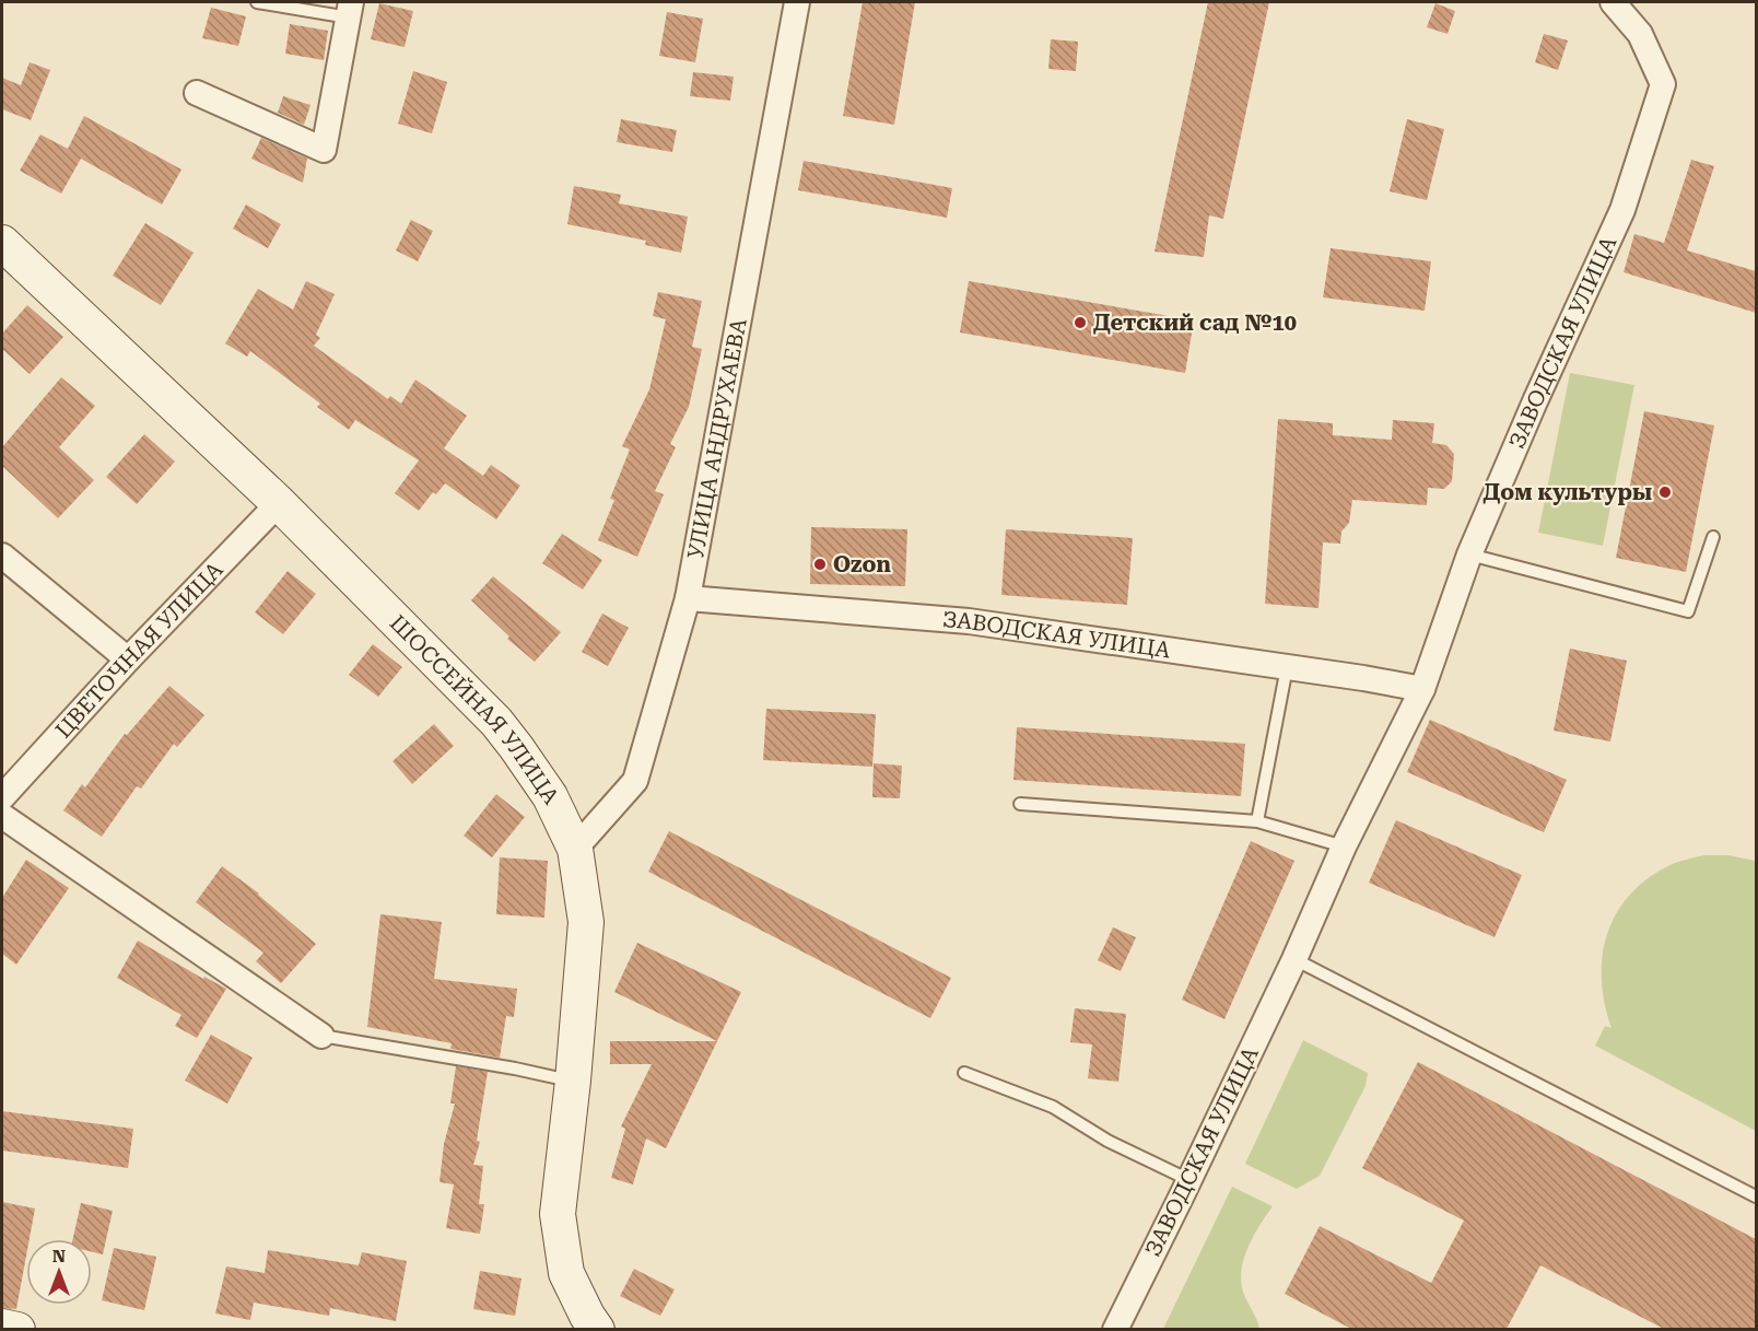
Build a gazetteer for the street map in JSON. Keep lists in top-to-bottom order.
{
  "streets": {
    "main road": ["ШОССЕЙНАЯ УЛИЦА"],
    "street": ["ЗАВОДСКАЯ УЛИЦА", "УЛИЦА АНДРУХАЕВА", "ЦВЕТОЧНАЯ УЛИЦА"]
  },
  "crossings": [
    ["ЗАВОДСКАЯ УЛИЦА", "УЛИЦА АНДРУХАЕВА"],
    ["УЛИЦА АНДРУХАЕВА", "ШОССЕЙНАЯ УЛИЦА"],
    ["ЦВЕТОЧНАЯ УЛИЦА", "ШОССЕЙНАЯ УЛИЦА"]
  ],
  "places": ["Детский сад №10", "Дом культуры", "Ozon"],
  "north": "top"
}
